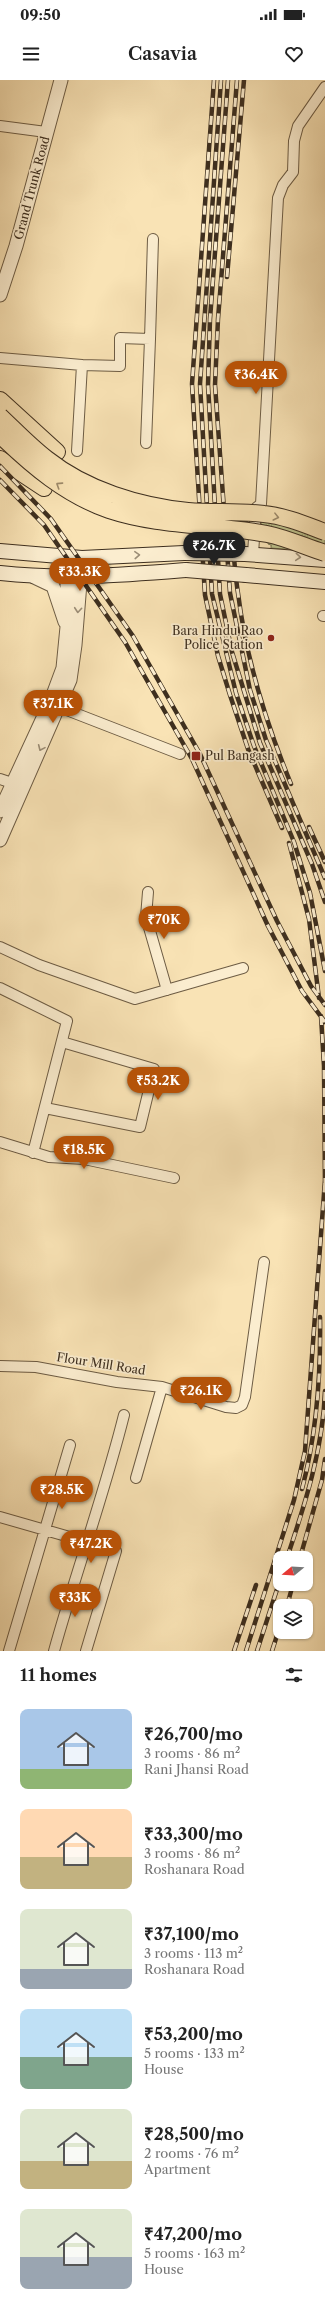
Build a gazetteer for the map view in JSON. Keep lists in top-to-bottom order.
{
  "streets": {
    "street": ["Grand Trunk Road", "Flour Mill Road"]
  },
  "places": {
    "other": ["Bara Hindu Rao Police Station"],
    "transit": ["Pul Bangash"]
  },
  "north": "left",
  "page": {
    "status": "09:50",
    "header": "Casavia",
    "price": [
      "₹36.4K",
      "₹26.7K",
      "₹33.3K",
      "₹37.1K",
      "₹70K",
      "₹53.2K",
      "₹18.5K",
      "₹26.1K",
      "₹28.5K",
      "₹47.2K",
      "₹33K"
    ],
    "heading": "11 homes",
    "list": [
      {
        "name": "₹26,700/mo",
        "note": "3 rooms · 86 m² · Rani Jhansi Road"
      },
      {
        "name": "₹33,300/mo",
        "note": "3 rooms · 86 m² · Roshanara Road"
      },
      {
        "name": "₹37,100/mo",
        "note": "3 rooms · 113 m² · Roshanara Road"
      },
      {
        "name": "₹53,200/mo",
        "note": "5 rooms · 133 m² · House"
      },
      {
        "name": "₹28,500/mo",
        "note": "2 rooms · 76 m² · Apartment"
      },
      {
        "name": "₹47,200/mo",
        "note": "5 rooms · 163 m² · House"
      }
    ]
  }
}
